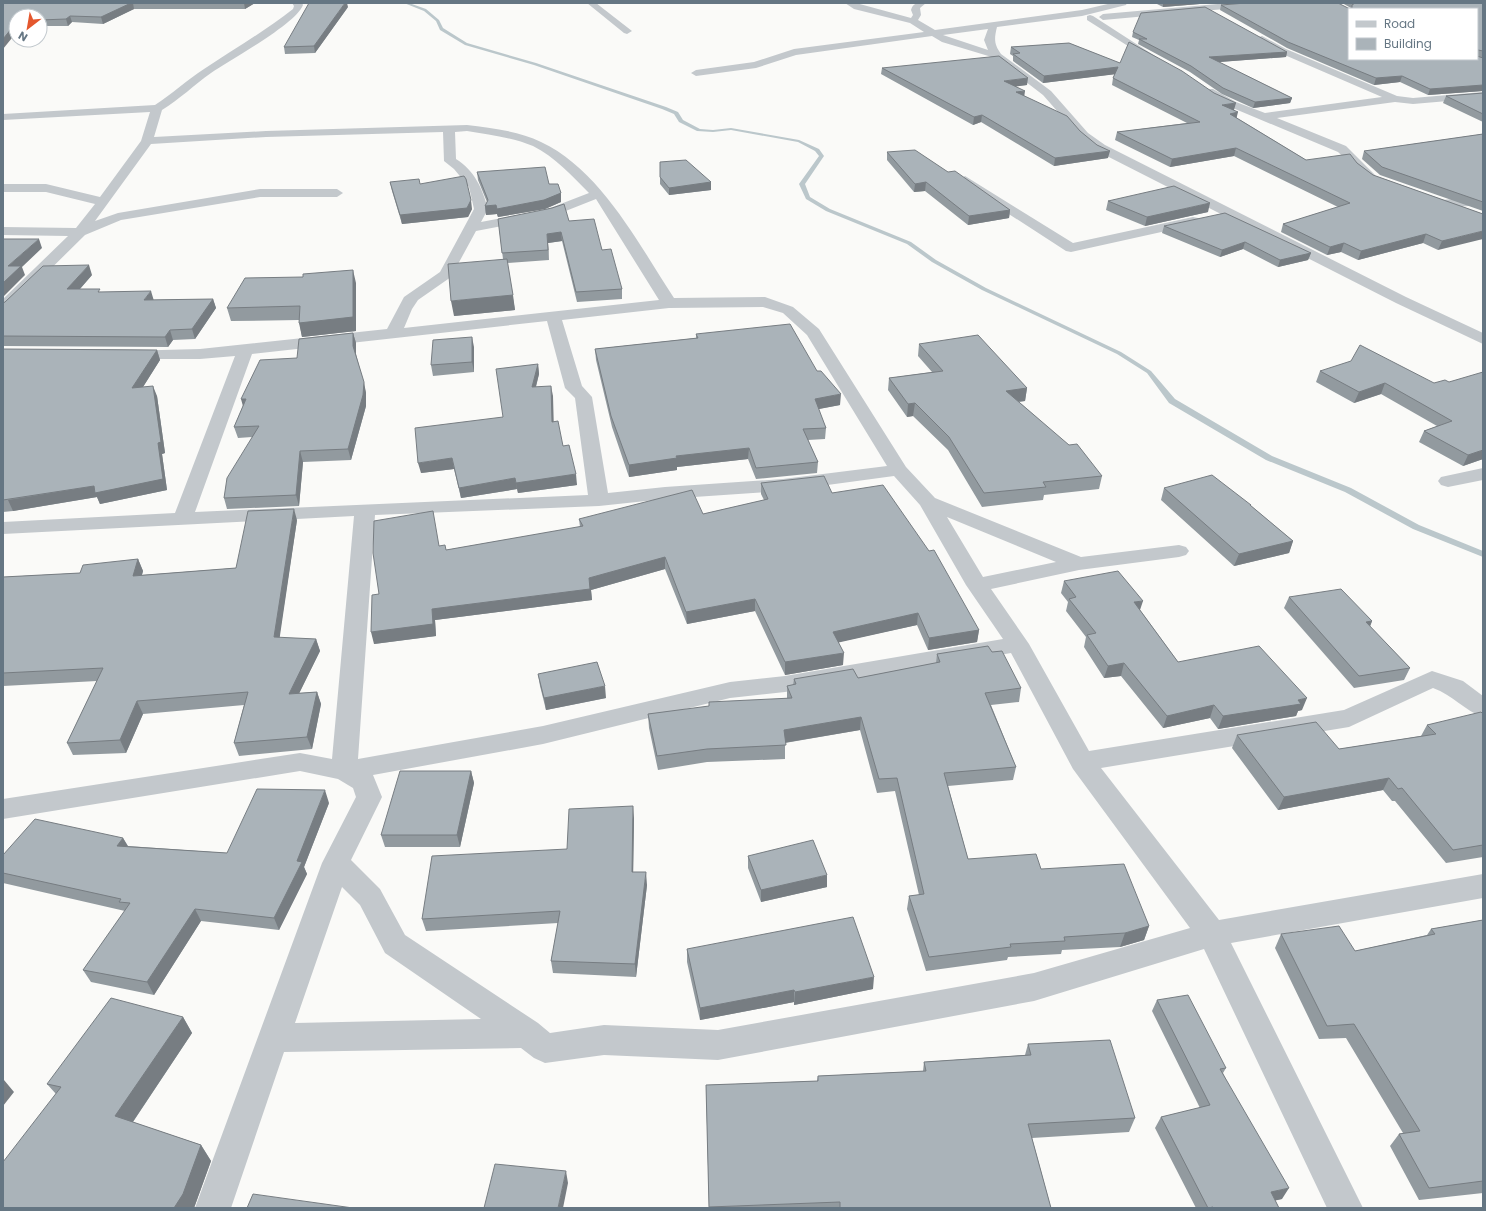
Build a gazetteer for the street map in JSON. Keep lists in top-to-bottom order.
{
  "legend": ["Road", "Building"],
  "north": "bottom left"
}
